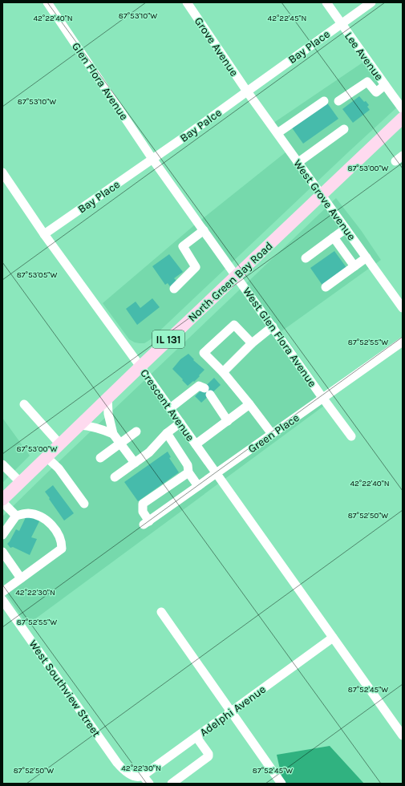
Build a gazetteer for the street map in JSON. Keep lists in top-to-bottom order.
{
  "streets": {
    "main road": ["North Green Bay Road", "IL 131"],
    "street": [
      "Grove Avenue",
      "Bay Place",
      "Lee Avenue",
      "Glen Flora Avenue",
      "Bay Palce",
      "West Grove Avenue",
      "West Glen Flora Avenue",
      "Crescent Avenue",
      "Green Place",
      "West Southview Street",
      "Adelphi Avenue"
    ]
  },
  "crossings": [
    ["Grove Avenue", "Bay Place"],
    ["Grove Avenue", "Bay Palce"],
    ["Grove Avenue", "West Grove Avenue"],
    ["Bay Place", "Lee Avenue"],
    ["Bay Place", "Glen Flora Avenue"],
    ["Bay Place", "Bay Palce"],
    ["Bay Place", "West Grove Avenue"],
    ["Bay Place", "West Glen Flora Avenue"],
    ["Bay Place", "Crescent Avenue"],
    ["Glen Flora Avenue", "Bay Palce"],
    ["Glen Flora Avenue", "West Glen Flora Avenue"],
    ["Bay Palce", "West Grove Avenue"],
    ["Bay Palce", "West Glen Flora Avenue"],
    ["West Grove Avenue", "North Green Bay Road"],
    ["North Green Bay Road", "West Glen Flora Avenue"],
    ["North Green Bay Road", "Crescent Avenue"],
    ["West Glen Flora Avenue", "Green Place"],
    ["Crescent Avenue", "Green Place"],
    ["Crescent Avenue", "Adelphi Avenue"],
    ["West Southview Street", "Adelphi Avenue"]
  ],
  "coordinates": [
    "87°53'10\"W",
    "42°22'40\"N",
    "42°22'45\"N",
    "87°53'00\"W",
    "87°53'05\"W",
    "87°52'55\"W",
    "87°52'50\"W",
    "42°22'30\"N",
    "87°52'45\"W"
  ]
}
